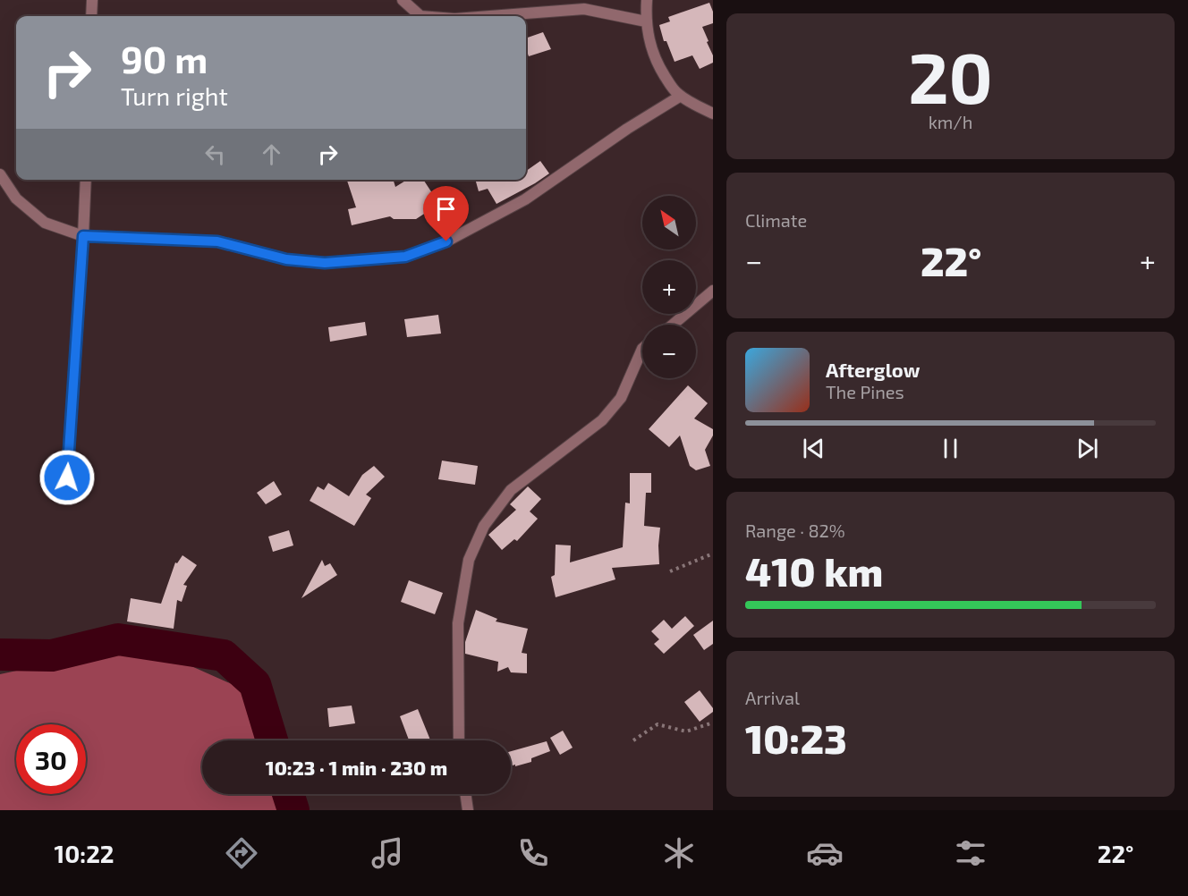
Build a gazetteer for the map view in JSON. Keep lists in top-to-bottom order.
{
  "north": "top left",
  "page": {
    "tile": [
      ["20", "km/h"],
      "Climate",
      ["Range · 82%", "410 km"],
      ["Arrival", "10:23"]
    ],
    "turn": ["90 m", "Turn right"],
    "map_buttons": ["+", "−"],
    "heat": ["−", "22°", "+"],
    "song": ["Afterglow", "The Pines"],
    "limit": "30",
    "trip": "10:23 · 1 min · 230 m",
    "tabs": ["10:22", "22°"]
  }
}
